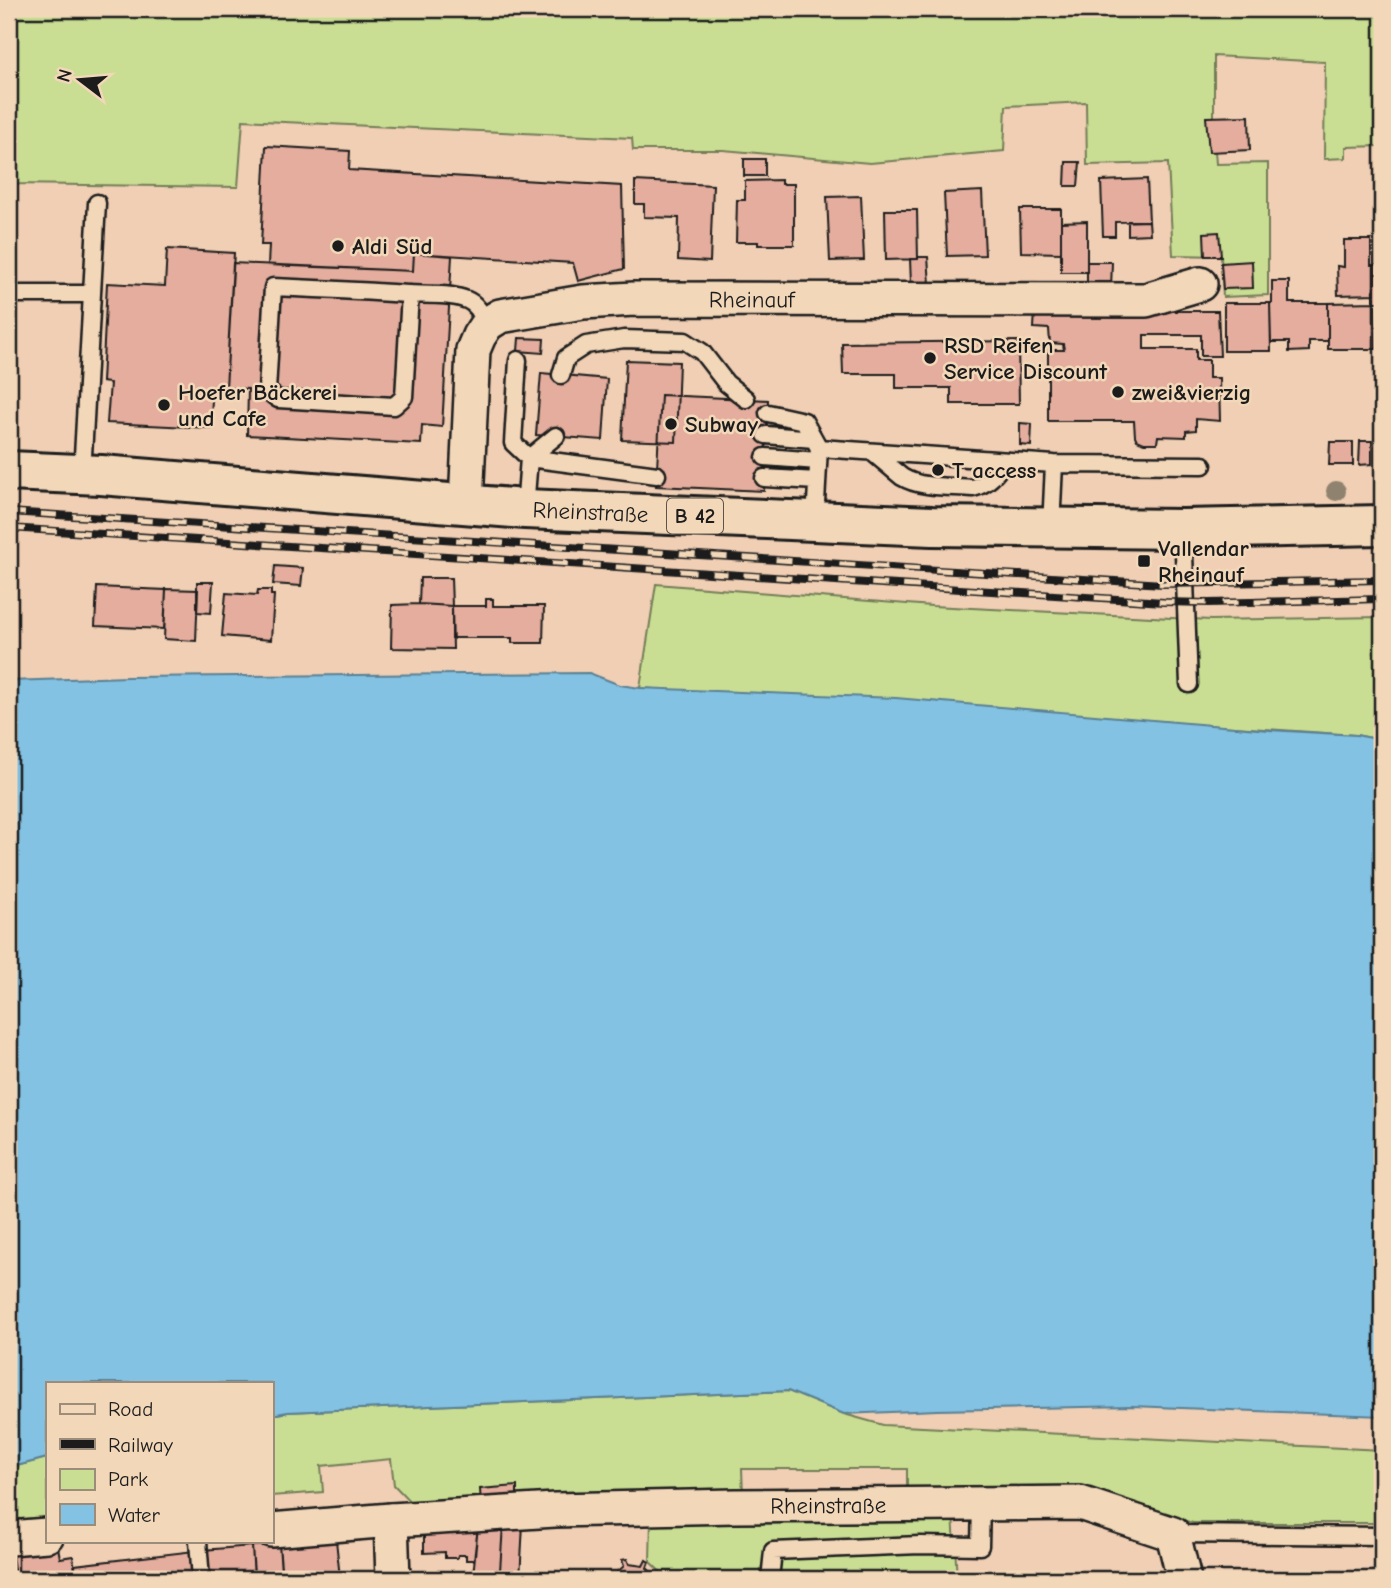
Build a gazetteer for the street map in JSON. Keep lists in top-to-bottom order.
{
  "streets": {
    "main road": ["Rheinstraße", "B 42"],
    "street": ["Rheinauf"]
  },
  "places": {
    "other": [
      "Aldi Süd",
      "RSD Reifen Service Discount",
      "zwei&vierzig",
      "Hoefer Bäckerei und Cafe",
      "Subway",
      "T access"
    ],
    "transit": ["Vallendar Rheinauf"]
  },
  "legend": [
    "Road",
    "Railway",
    "Park",
    "Water"
  ],
  "north": "left"
}
